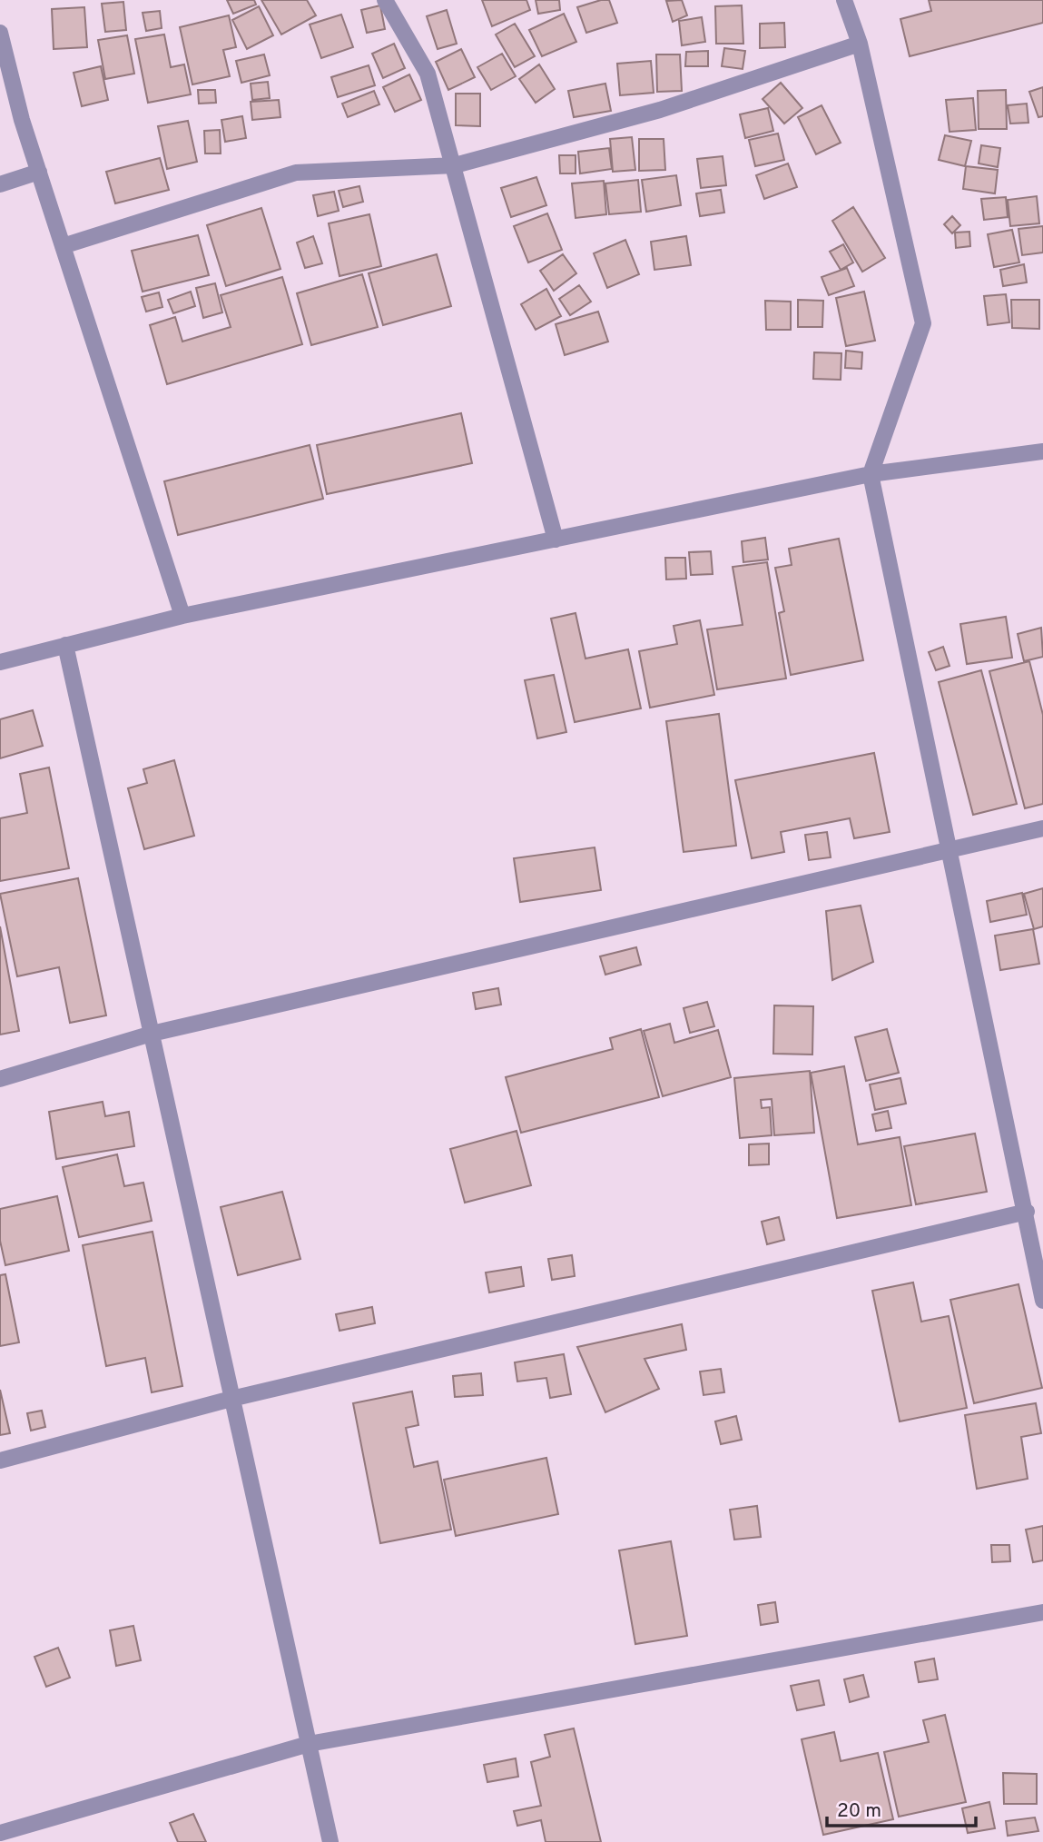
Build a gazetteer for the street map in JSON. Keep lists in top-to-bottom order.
{
  "scale_bar": "20 m"
}
